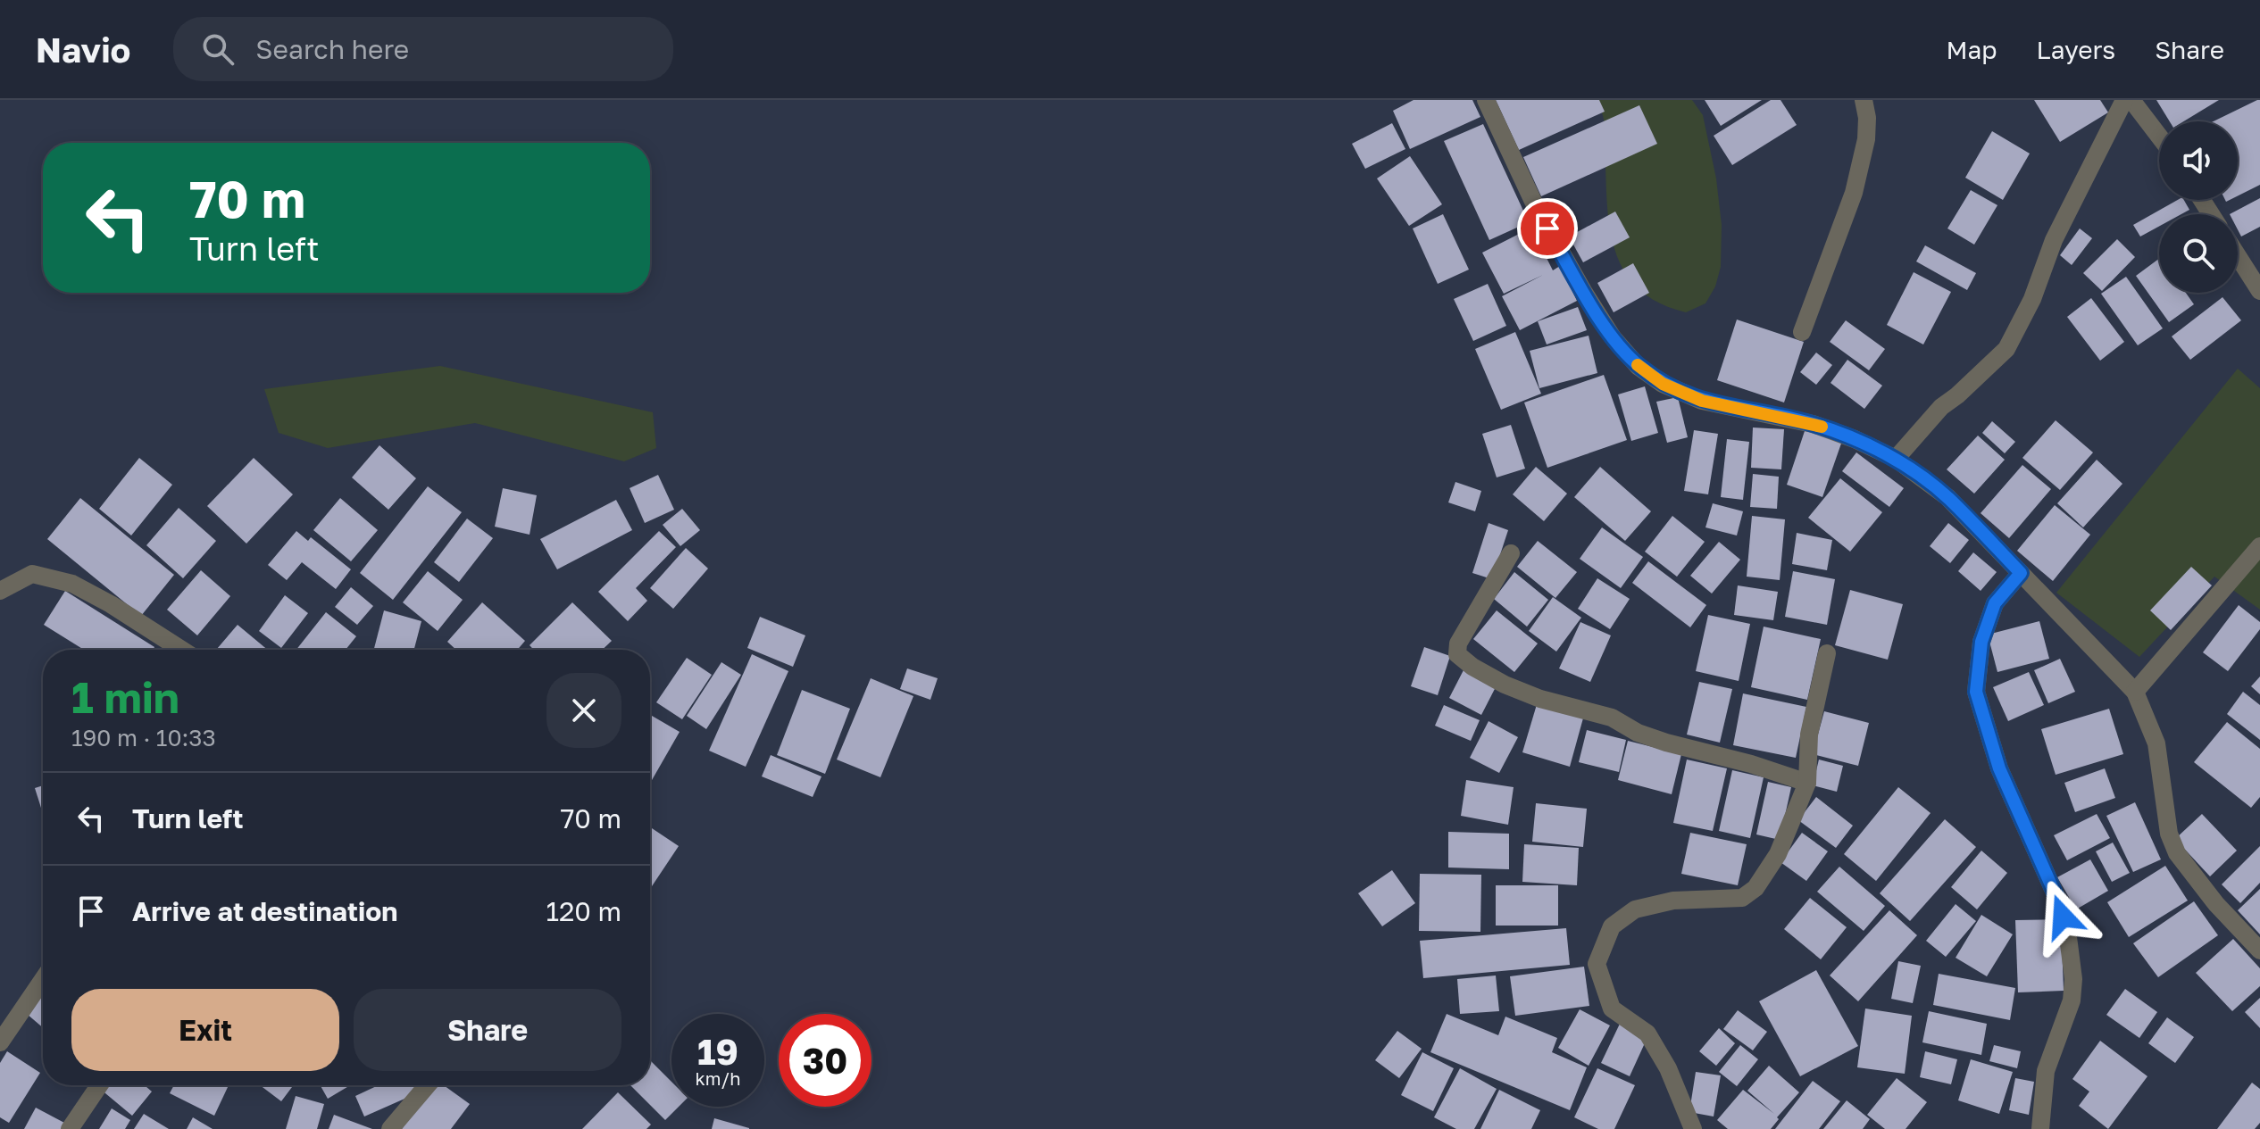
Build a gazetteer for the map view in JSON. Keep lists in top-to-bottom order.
{
  "page": {
    "header": "Navio",
    "search": "Search here",
    "nav": ["Map", "Layers", "Share"],
    "turn": ["70 m", "Turn left"],
    "heading": ["1 min", "190 m · 10:33"],
    "list": [
      {
        "name": "Turn left",
        "value": "70 m"
      },
      {
        "name": "Arrive at destination",
        "value": "120 m"
      }
    ],
    "buttons": ["Exit", "Share"],
    "speed": "19 km/h",
    "limit": "30"
  }
}
